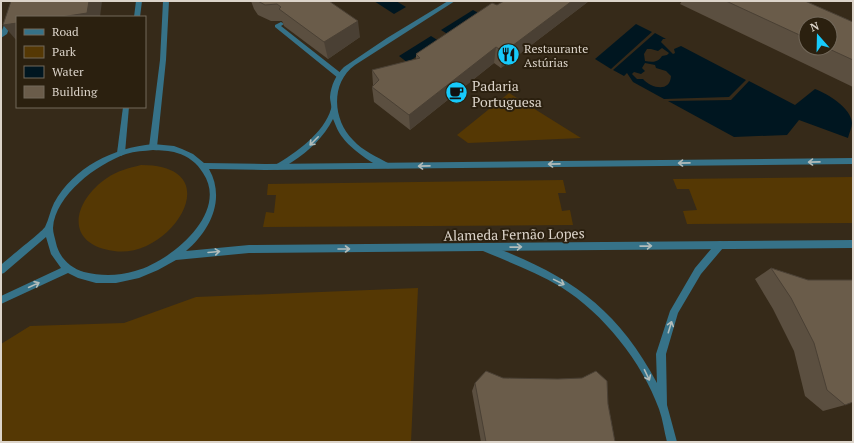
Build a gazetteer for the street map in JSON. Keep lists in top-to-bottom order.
{
  "streets": {
    "street": ["Alameda Fernão Lopes"]
  },
  "one_way": ["Alameda Fernão Lopes"],
  "places": {
    "restaurant": ["Restaurante Astúrias"],
    "cafe": ["Padaria Portuguesa"]
  },
  "legend": [
    "Road",
    "Park",
    "Water",
    "Building"
  ],
  "north": "top"
}
